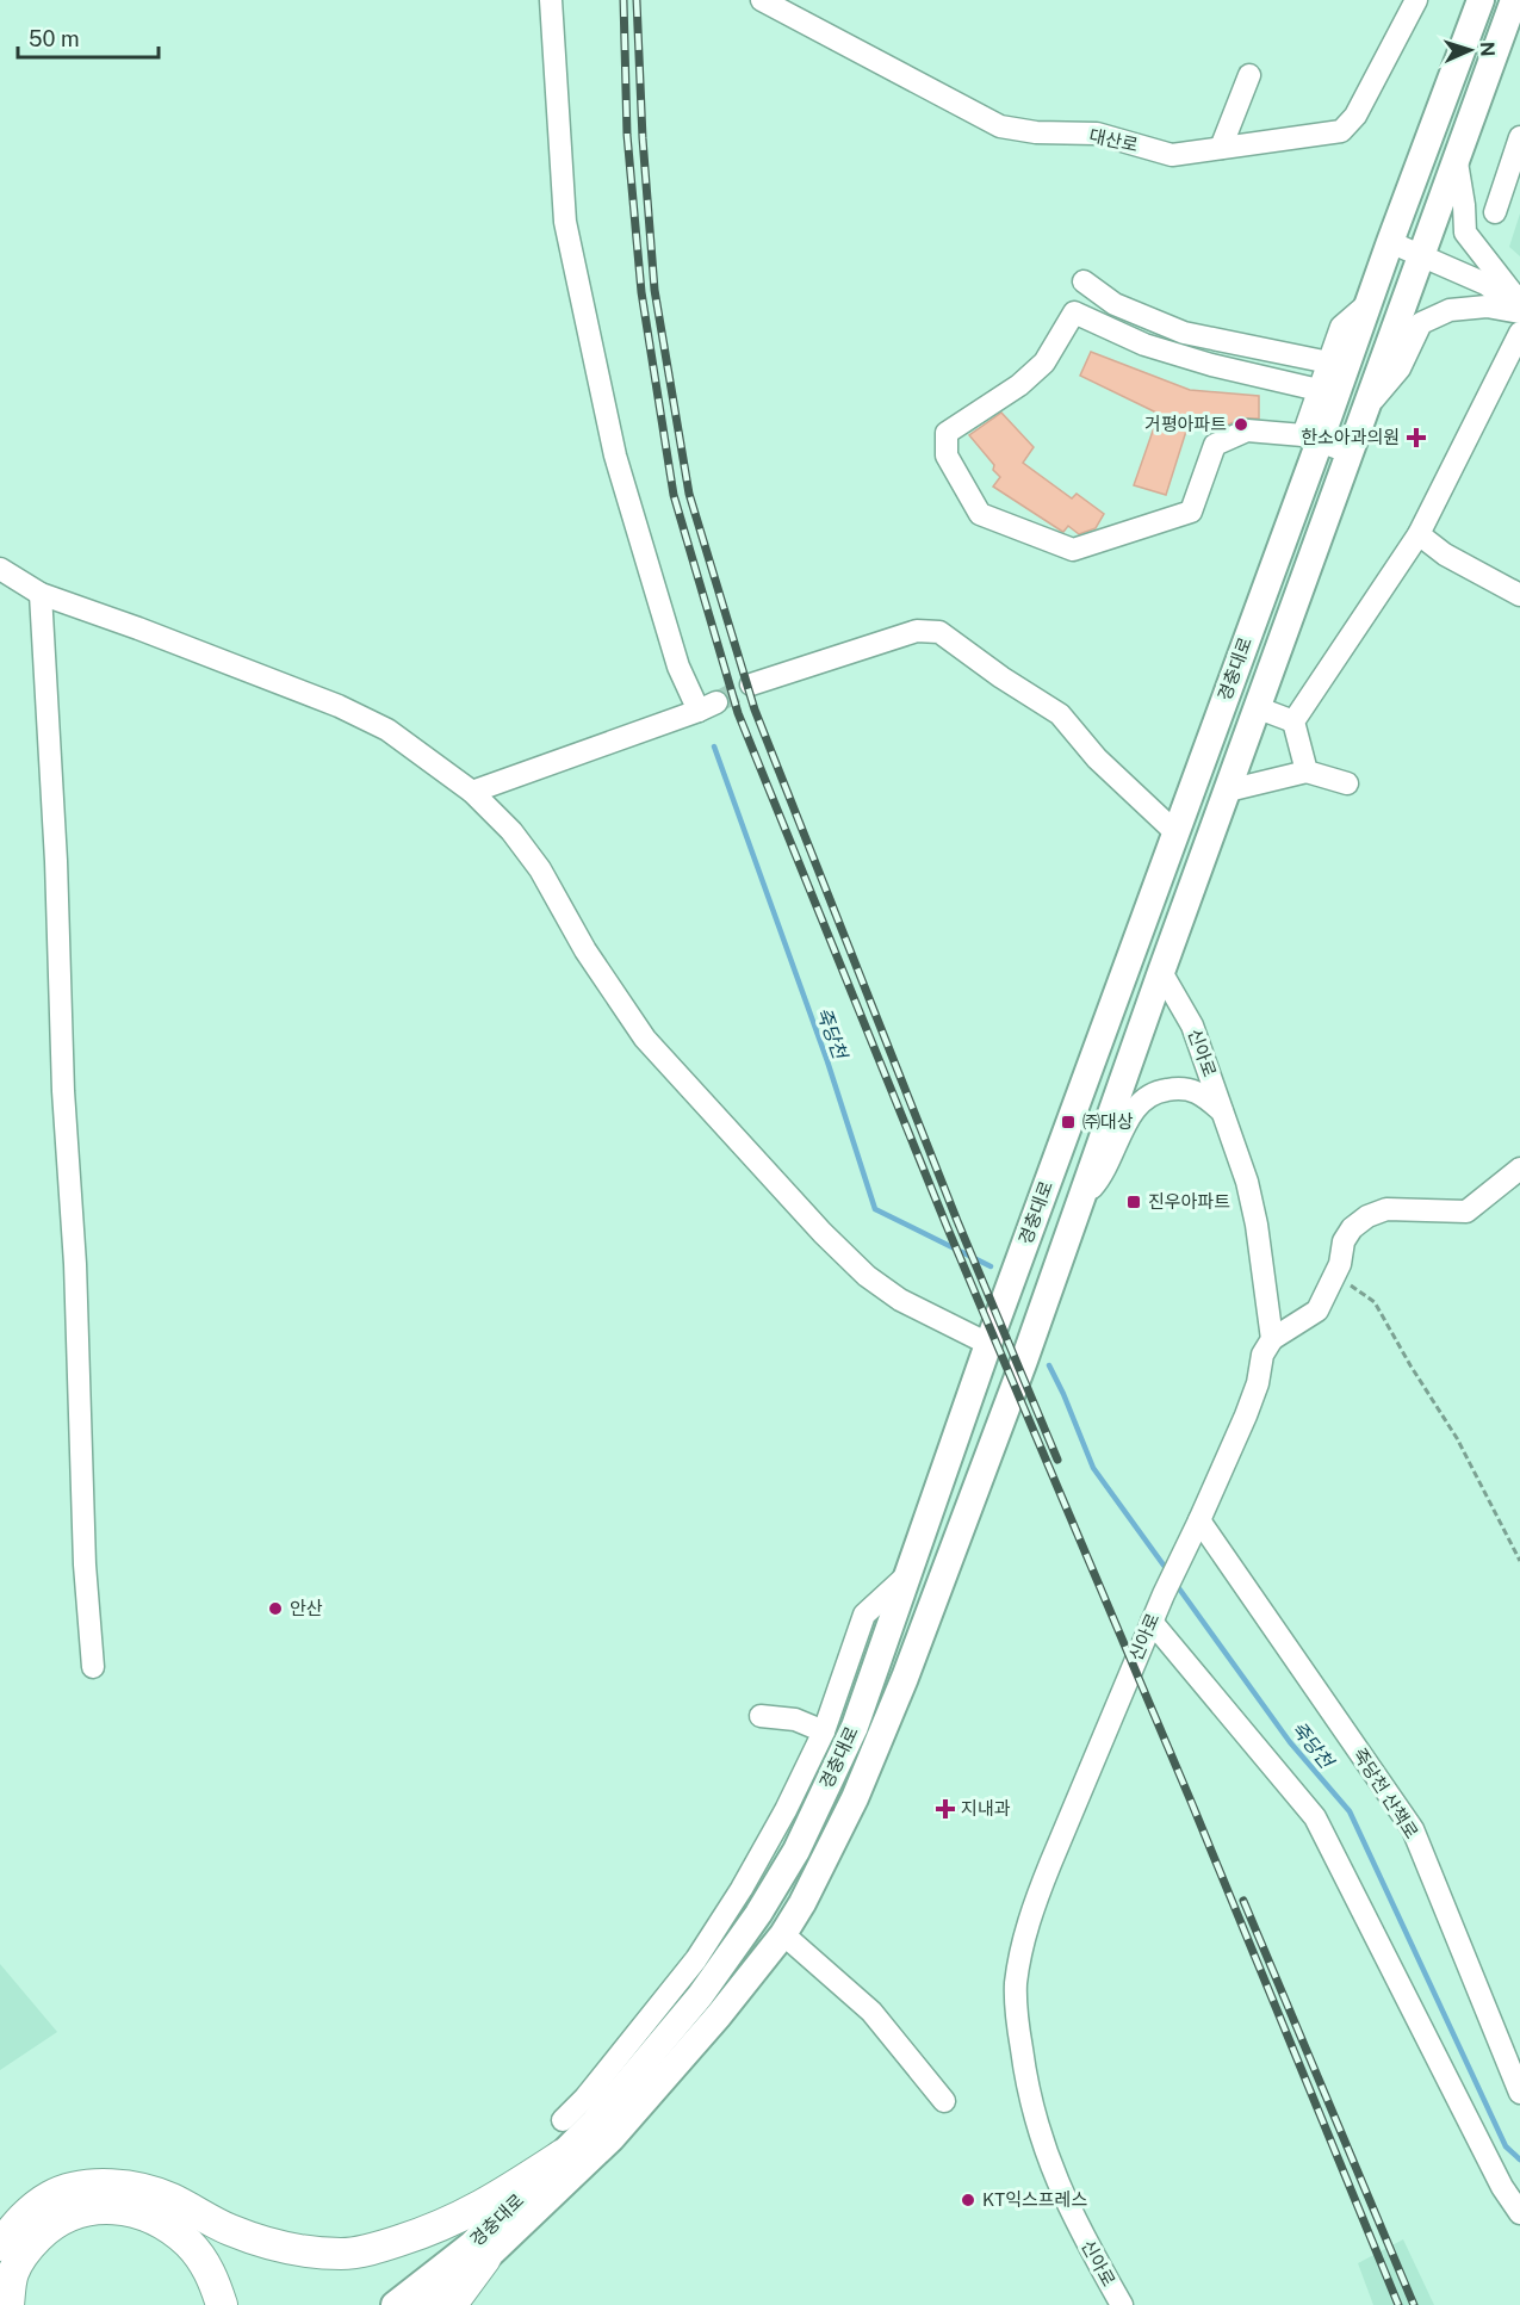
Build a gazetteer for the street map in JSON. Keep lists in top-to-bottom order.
{
  "streets": {
    "main road": ["경충대로"],
    "street": ["대산로", "신아로", "죽당천 산책로"]
  },
  "crossings": [
    ["경충대로", "신아로"],
    ["신아로", "죽당천 산책로"]
  ],
  "water": ["죽당천"],
  "places": {
    "other": ["거평아파트", "안산", "KT익스프레스"],
    "health": ["한소아과의원", "지내과"],
    "transit": ["㈜대상", "진우아파트"]
  },
  "scale_bar": "50 m",
  "north": "right"
}
